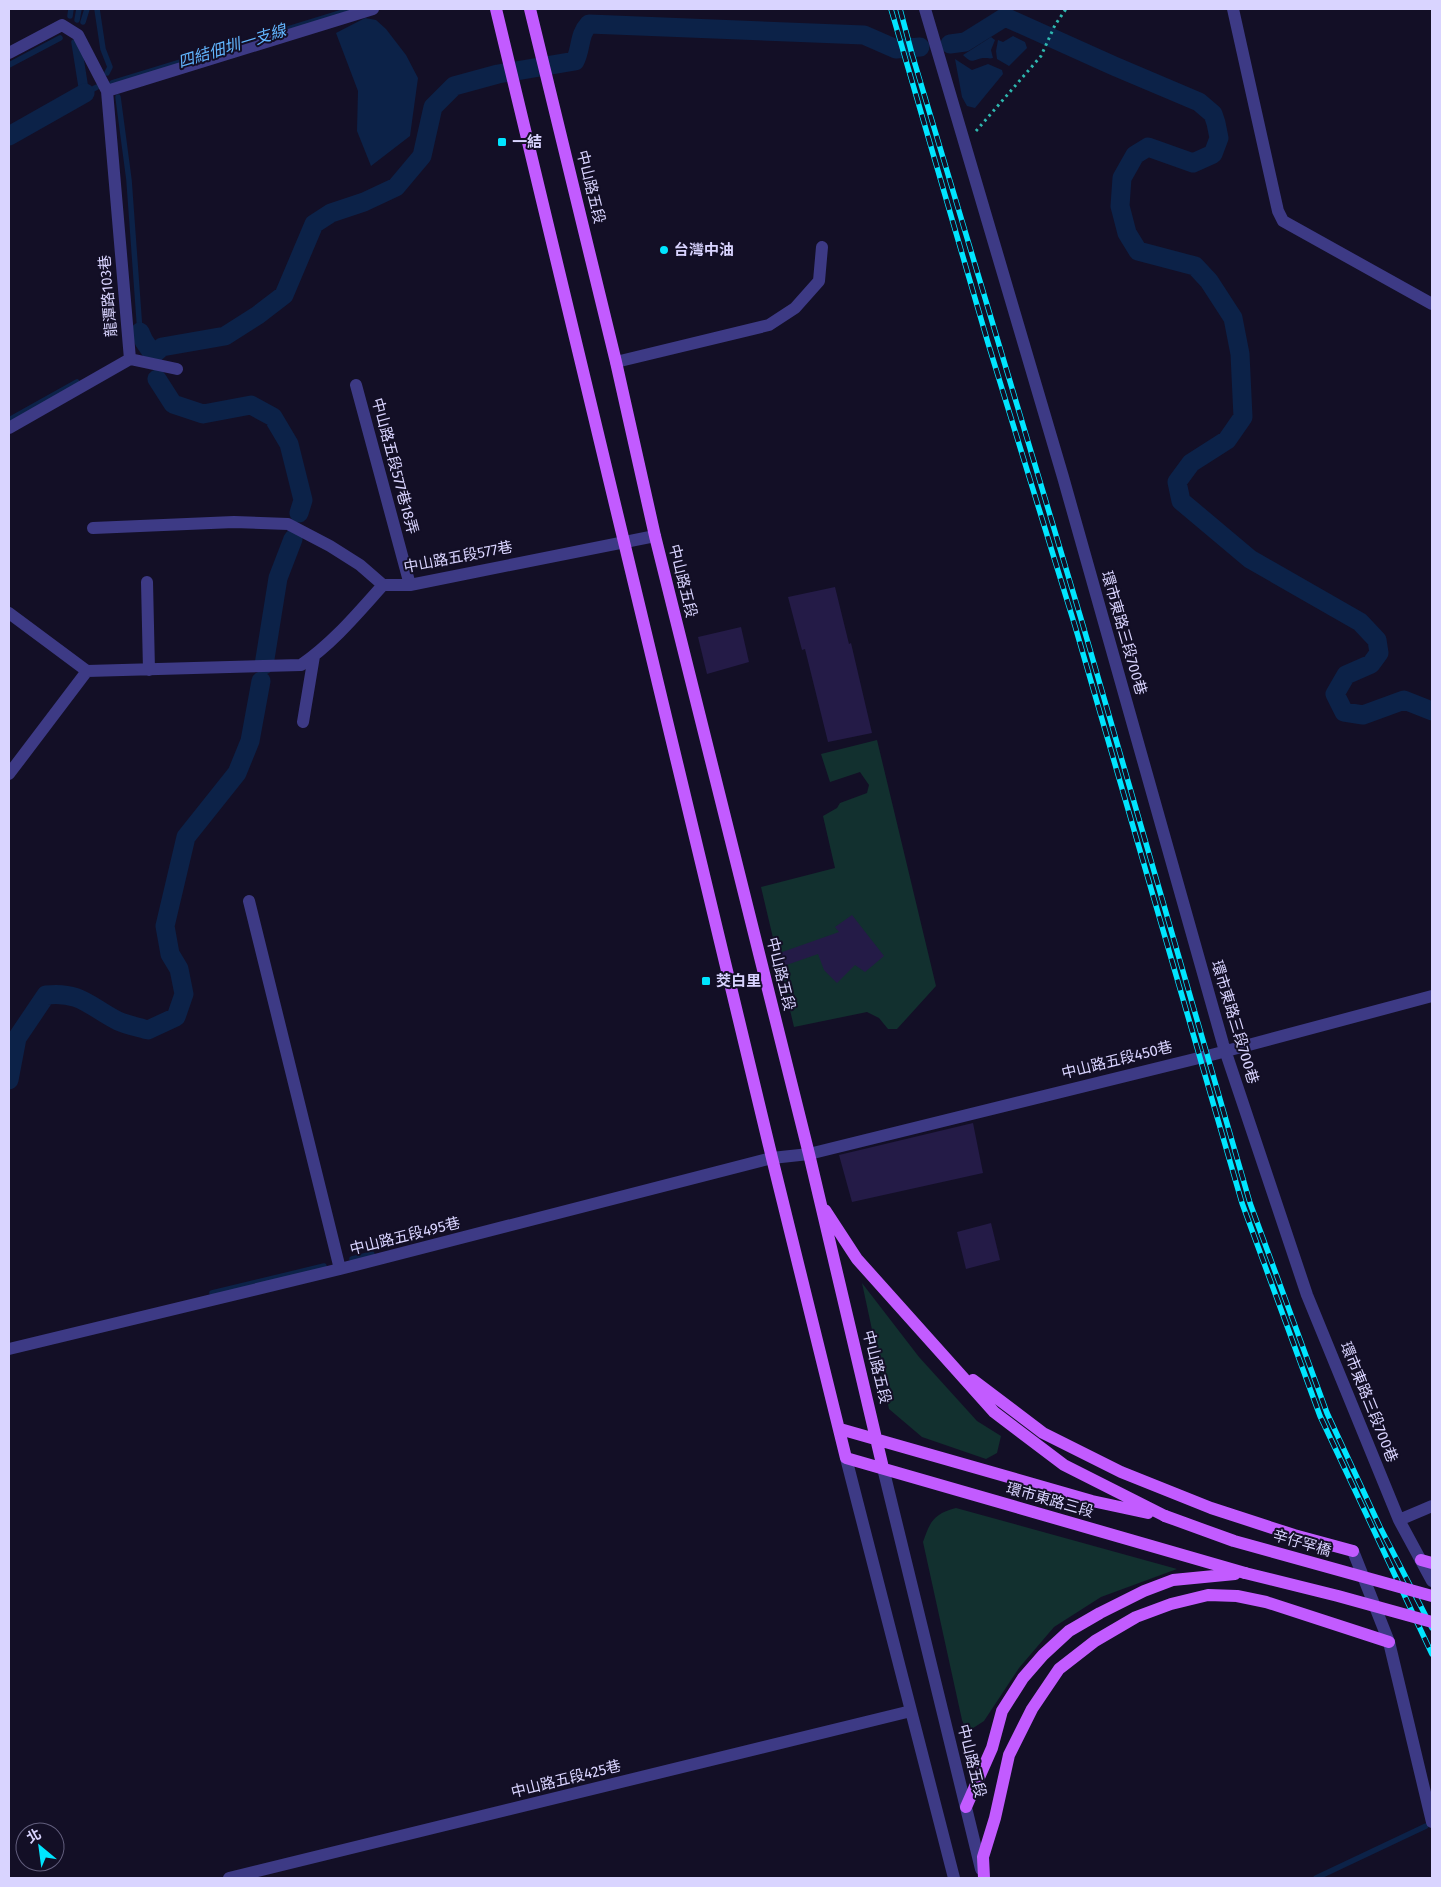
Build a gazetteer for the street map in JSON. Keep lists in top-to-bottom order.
{
  "streets": {
    "main road": ["中山路五段", "環市東路三段", "辛仔罕橋"],
    "street": [
      "龍潭路103巷",
      "中山路五段577巷18弄",
      "中山路五段577巷",
      "環市東路三段700巷",
      "中山路五段450巷",
      "中山路五段495巷",
      "中山路五段425巷"
    ]
  },
  "crossings": [
    ["中山路五段", "中山路五段577巷"],
    ["中山路五段", "中山路五段450巷"],
    ["中山路五段", "中山路五段495巷"],
    ["中山路五段", "環市東路三段"],
    ["中山路五段577巷18弄", "中山路五段577巷"],
    ["環市東路三段700巷", "中山路五段450巷"],
    ["中山路五段450巷", "中山路五段495巷"],
    ["環市東路三段", "辛仔罕橋"]
  ],
  "water": ["四結佃圳一支線"],
  "places": {
    "transit": ["一結", "茭白里"],
    "other": ["台灣中油"]
  },
  "north": "top left"
}
